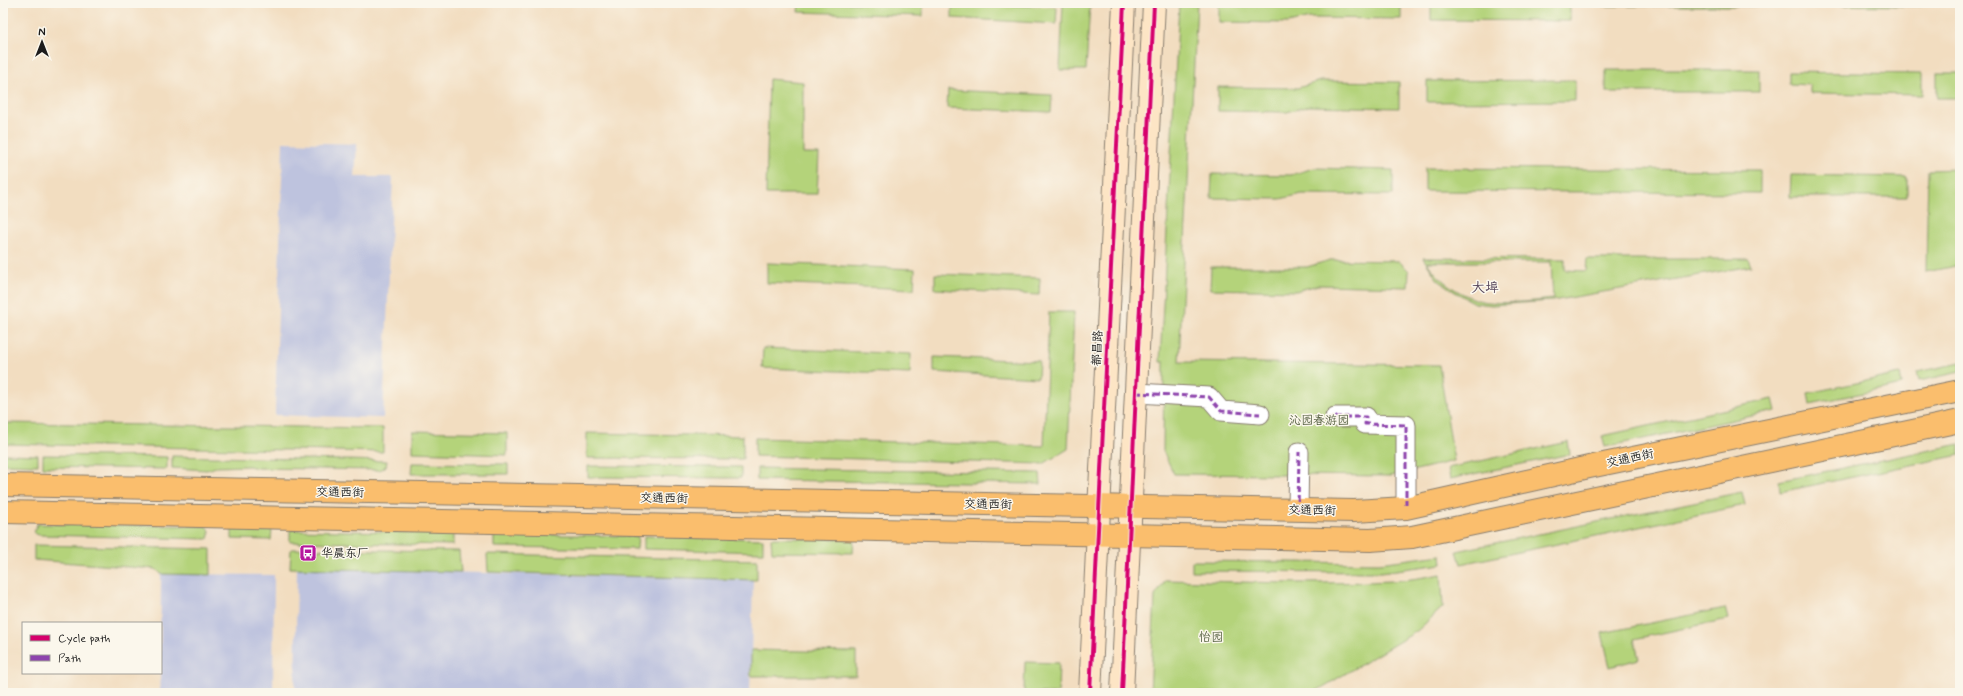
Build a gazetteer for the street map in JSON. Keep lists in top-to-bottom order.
{
  "streets": {
    "main road": ["都昌路", "交通西街"]
  },
  "crossings": [
    ["都昌路", "交通西街"]
  ],
  "districts": ["大埠"],
  "parks": ["沁园春游园", "怡园"],
  "places": {
    "bus stop": ["华晨东厂"]
  },
  "legend": ["Cycle path", "Path"],
  "north": "top"
}
